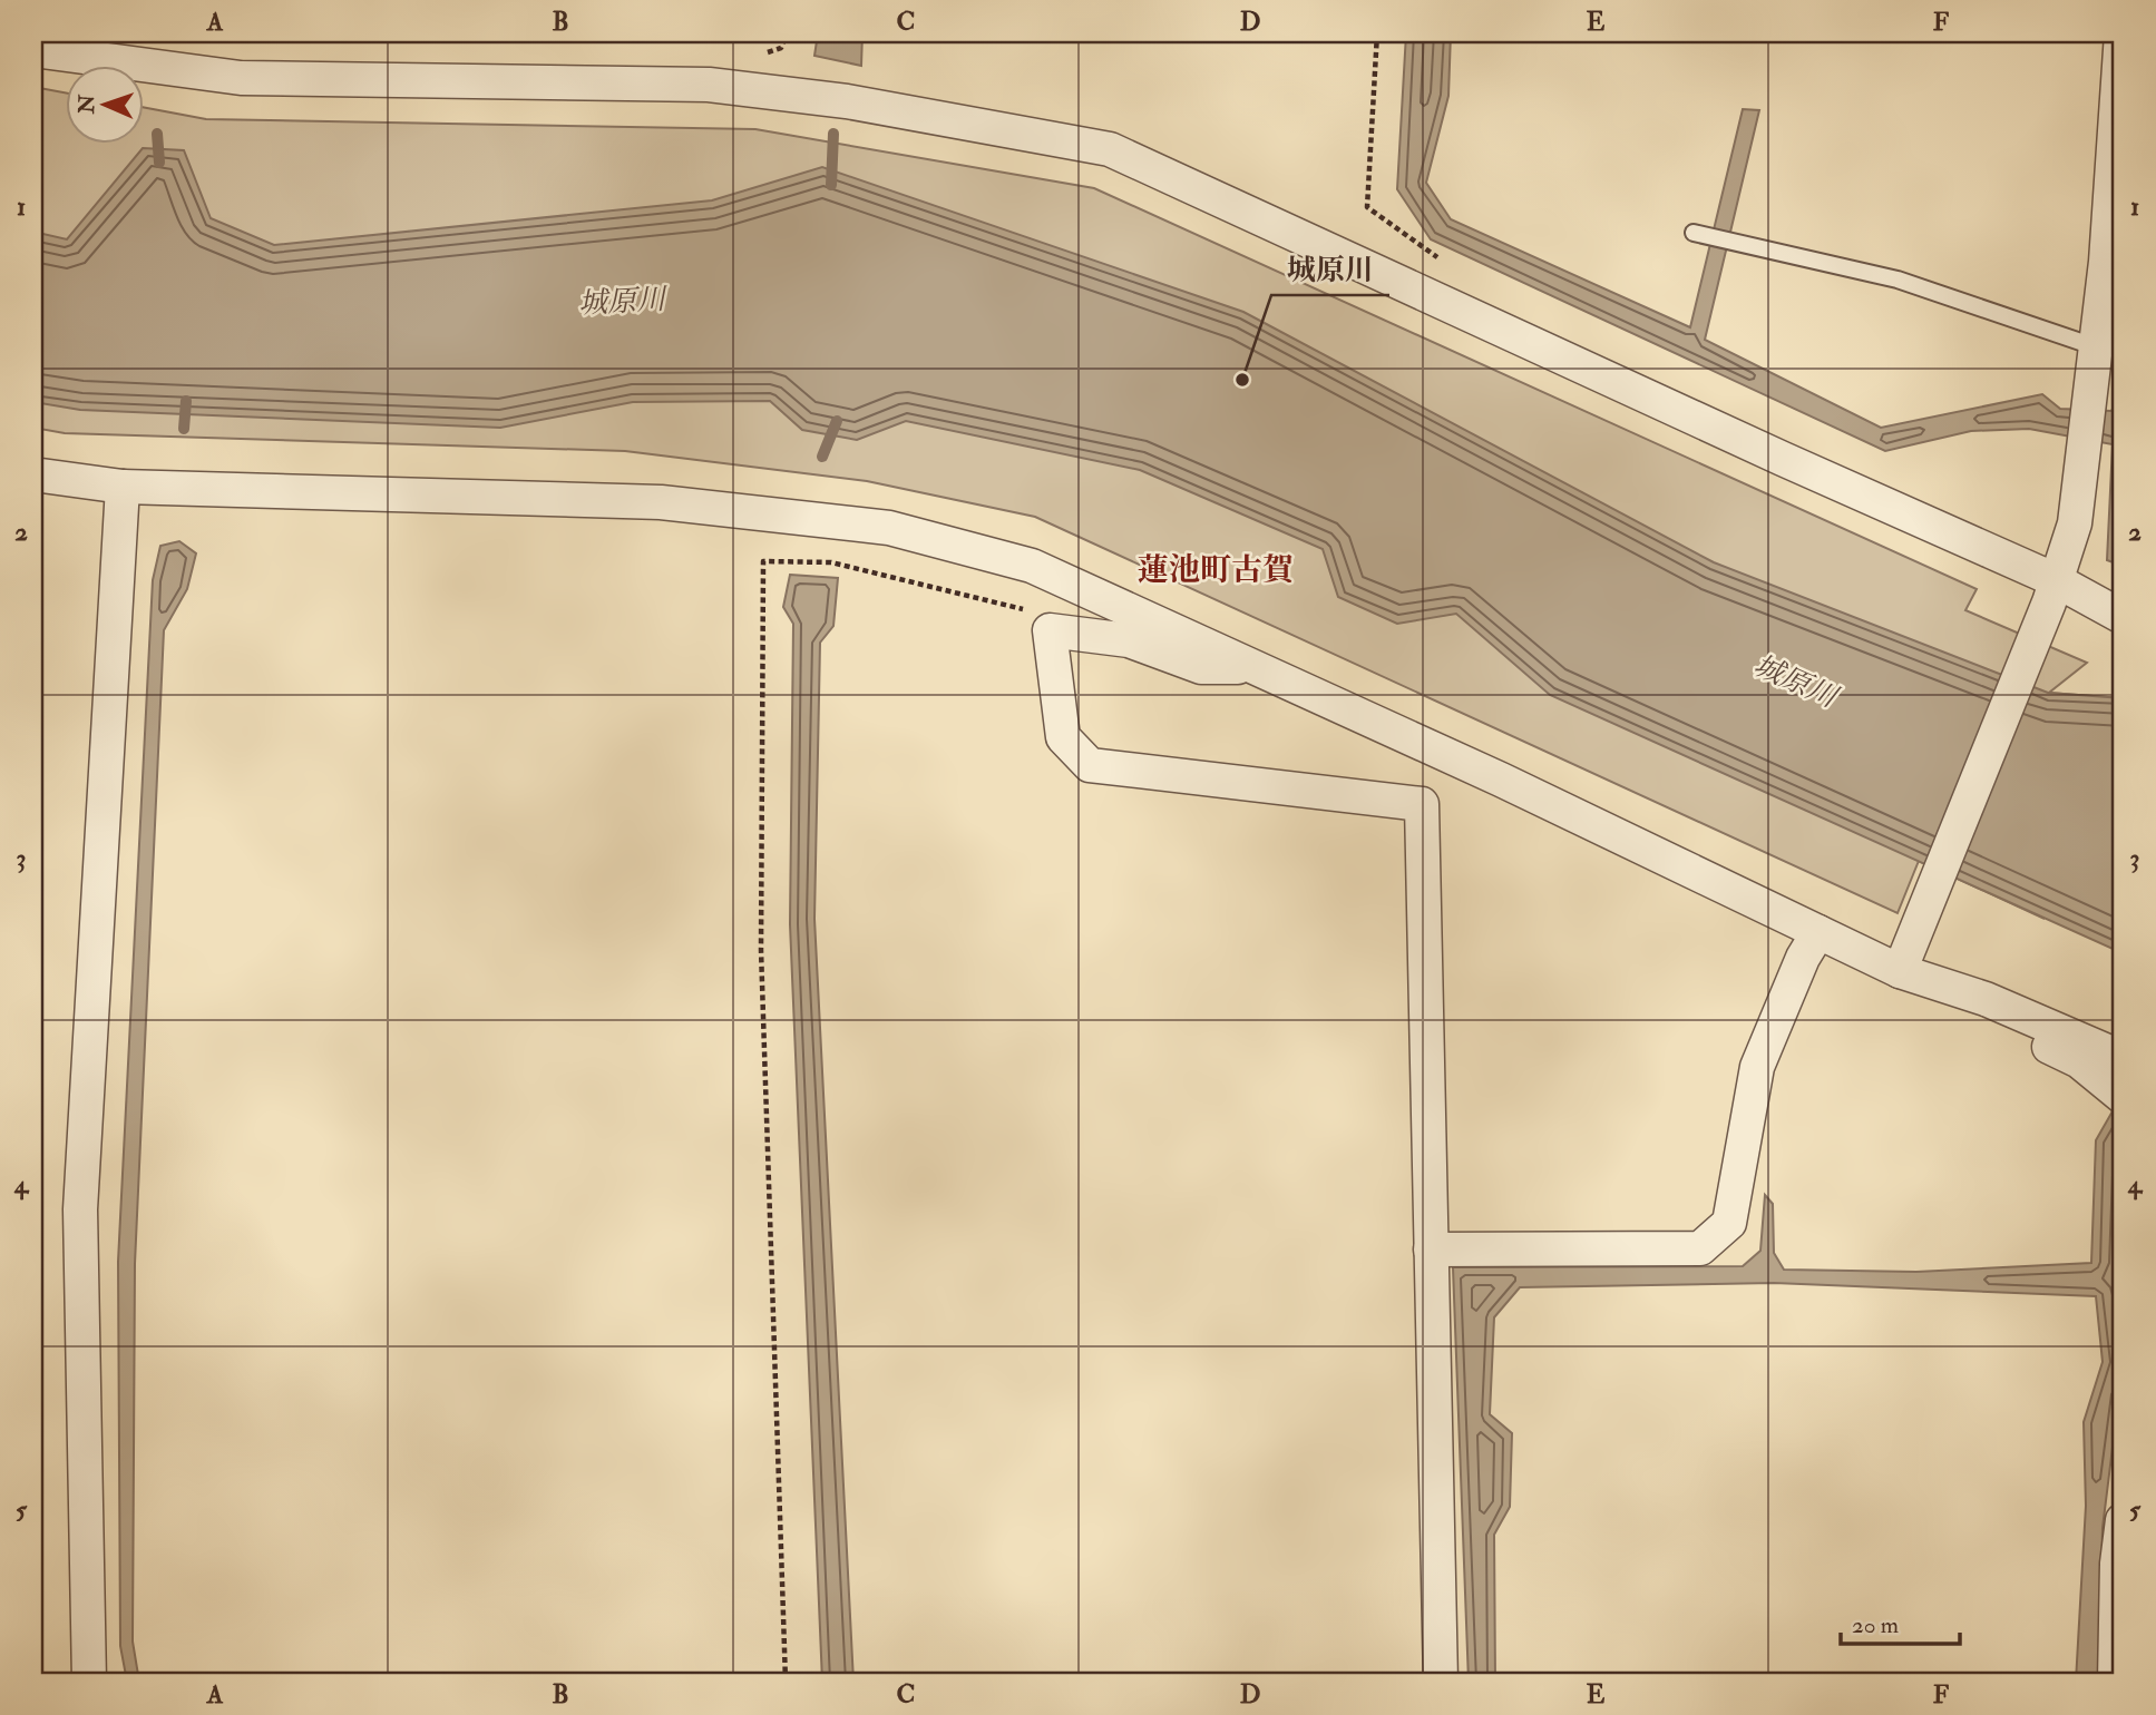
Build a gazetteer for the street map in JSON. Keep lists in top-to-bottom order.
{
  "districts": ["蓮池町古賀"],
  "water": ["城原川"],
  "places": ["城原川"],
  "scale_bar": "20 m",
  "north": "left",
  "grid": {
    "columns": [
      "A",
      "B",
      "C",
      "D",
      "E",
      "F"
    ],
    "rows": [
      "1",
      "2",
      "3",
      "4",
      "5"
    ]
  }
}
